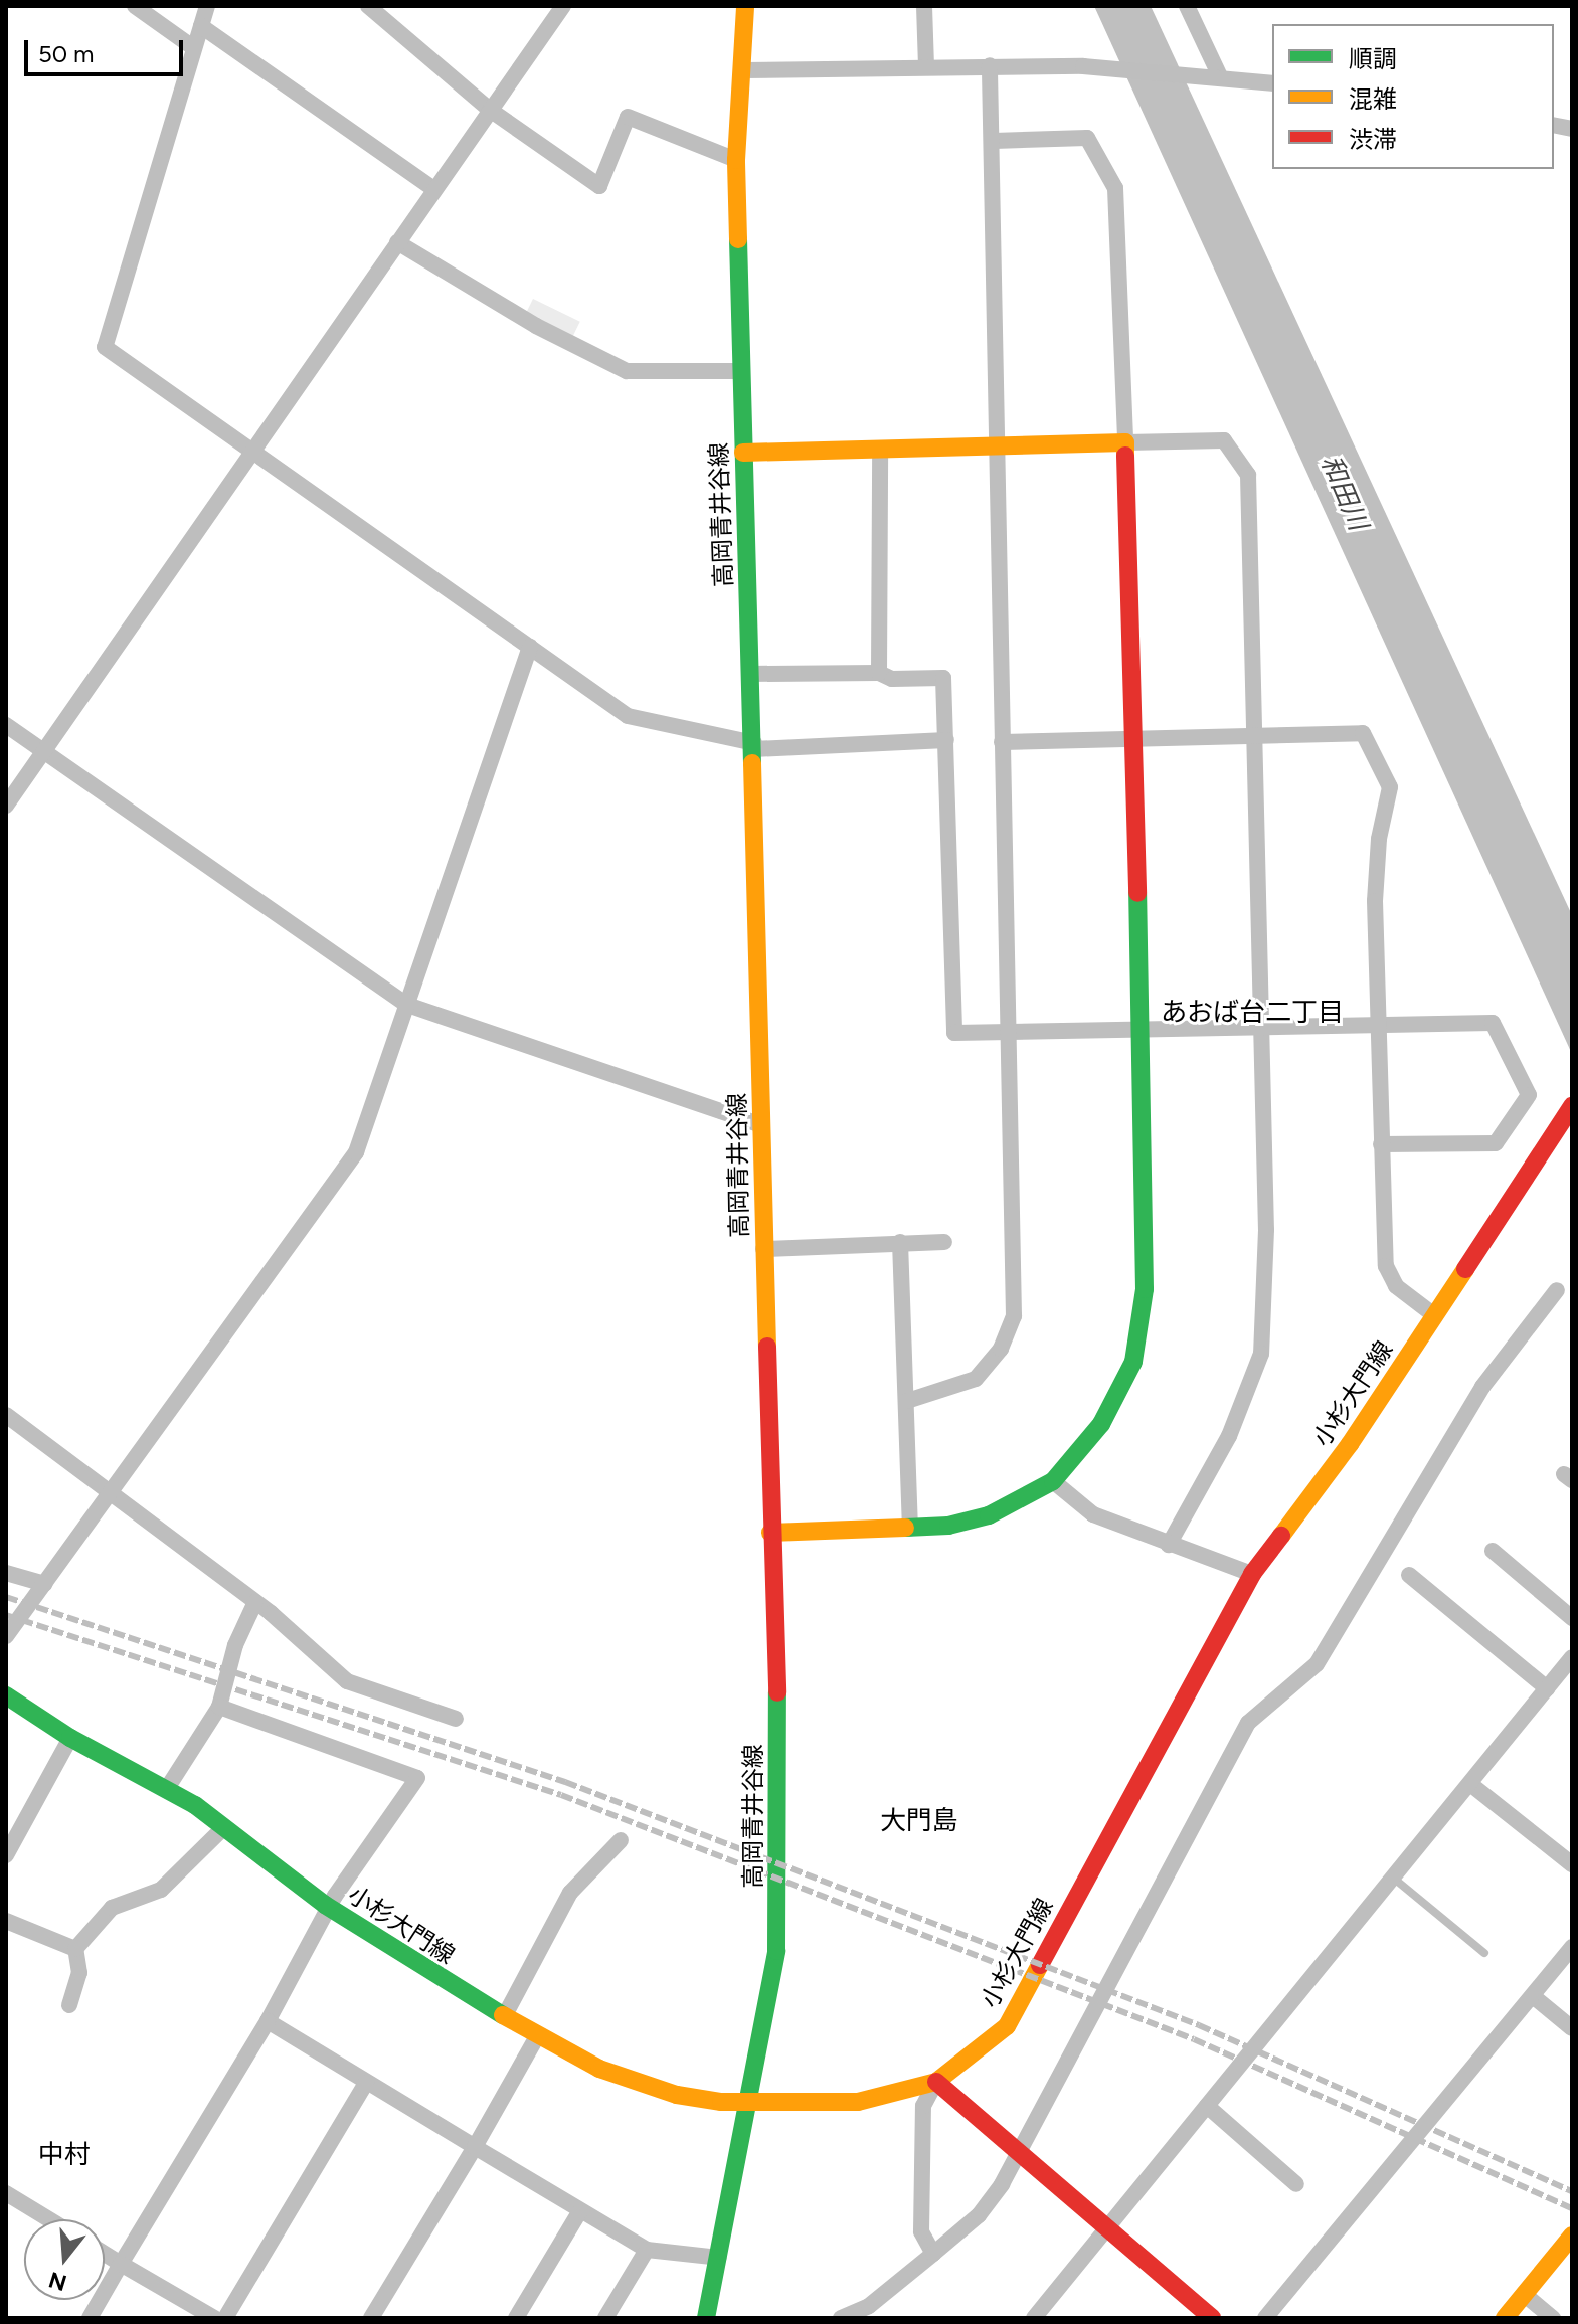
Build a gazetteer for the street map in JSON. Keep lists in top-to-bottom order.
{
  "streets": {
    "main road": ["高岡青井谷線", "小杉大門線"]
  },
  "crossings": [
    ["高岡青井谷線", "小杉大門線"]
  ],
  "districts": ["あおば台二丁目", "大門島", "中村"],
  "water": ["和田川"],
  "legend": ["順調", "混雑", "渋滞"],
  "scale_bar": "50 m",
  "north": "bottom"
}
